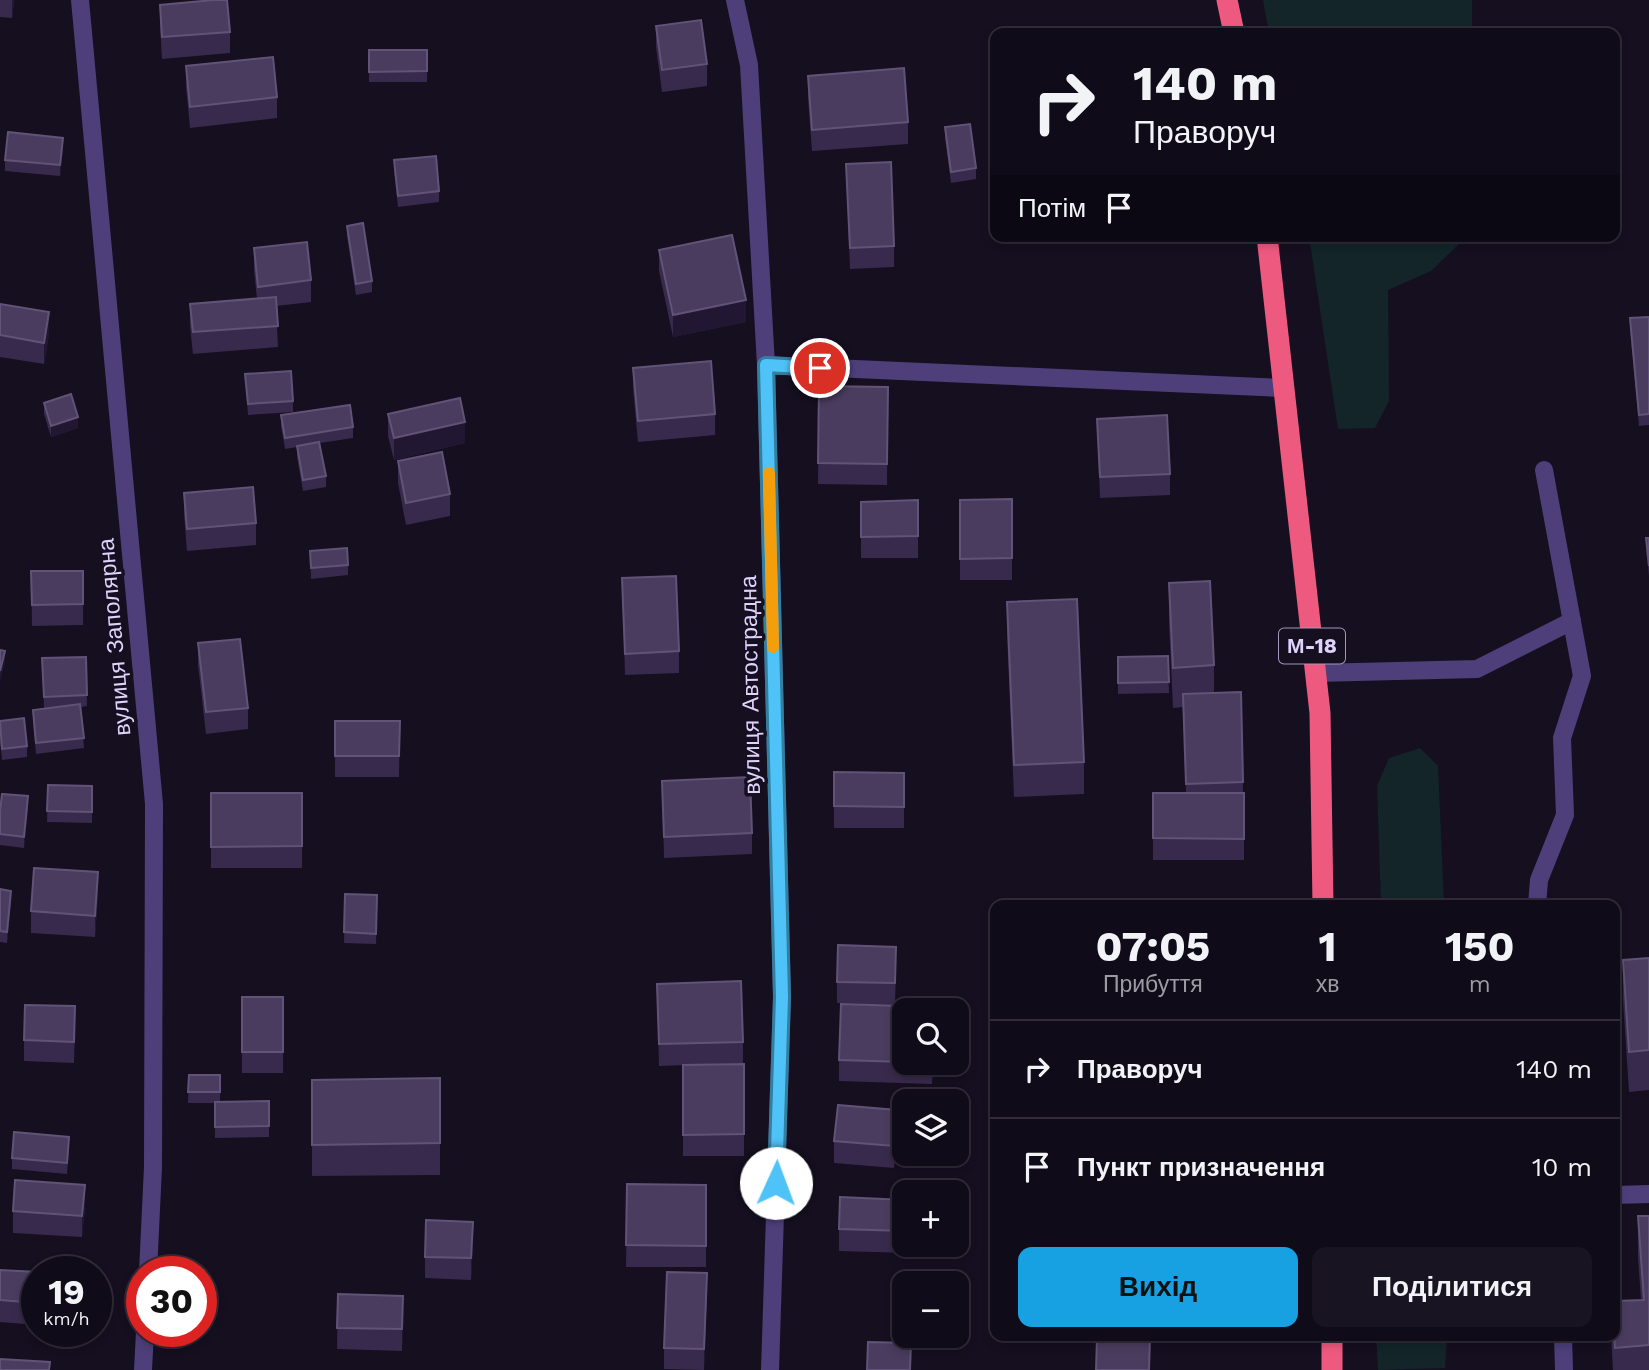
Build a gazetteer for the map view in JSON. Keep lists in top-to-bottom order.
{
  "streets": {
    "highway": ["М-18"],
    "street": ["вулиця Заполярна", "вулиця Автострадна"]
  },
  "page": {
    "turn": ["140 m", "Праворуч"],
    "then": "Потім",
    "eta": [
      "07:05",
      "Прибуття",
      "1",
      "хв",
      "150",
      "m"
    ],
    "map_buttons": ["+", "−"],
    "list": [
      {
        "name": "Праворуч",
        "value": "140 m"
      },
      {
        "name": "Пункт призначення",
        "value": "10 m"
      }
    ],
    "buttons": ["Вихід", "Поділитися"],
    "speed": "19 km/h",
    "limit": "30"
  }
}
